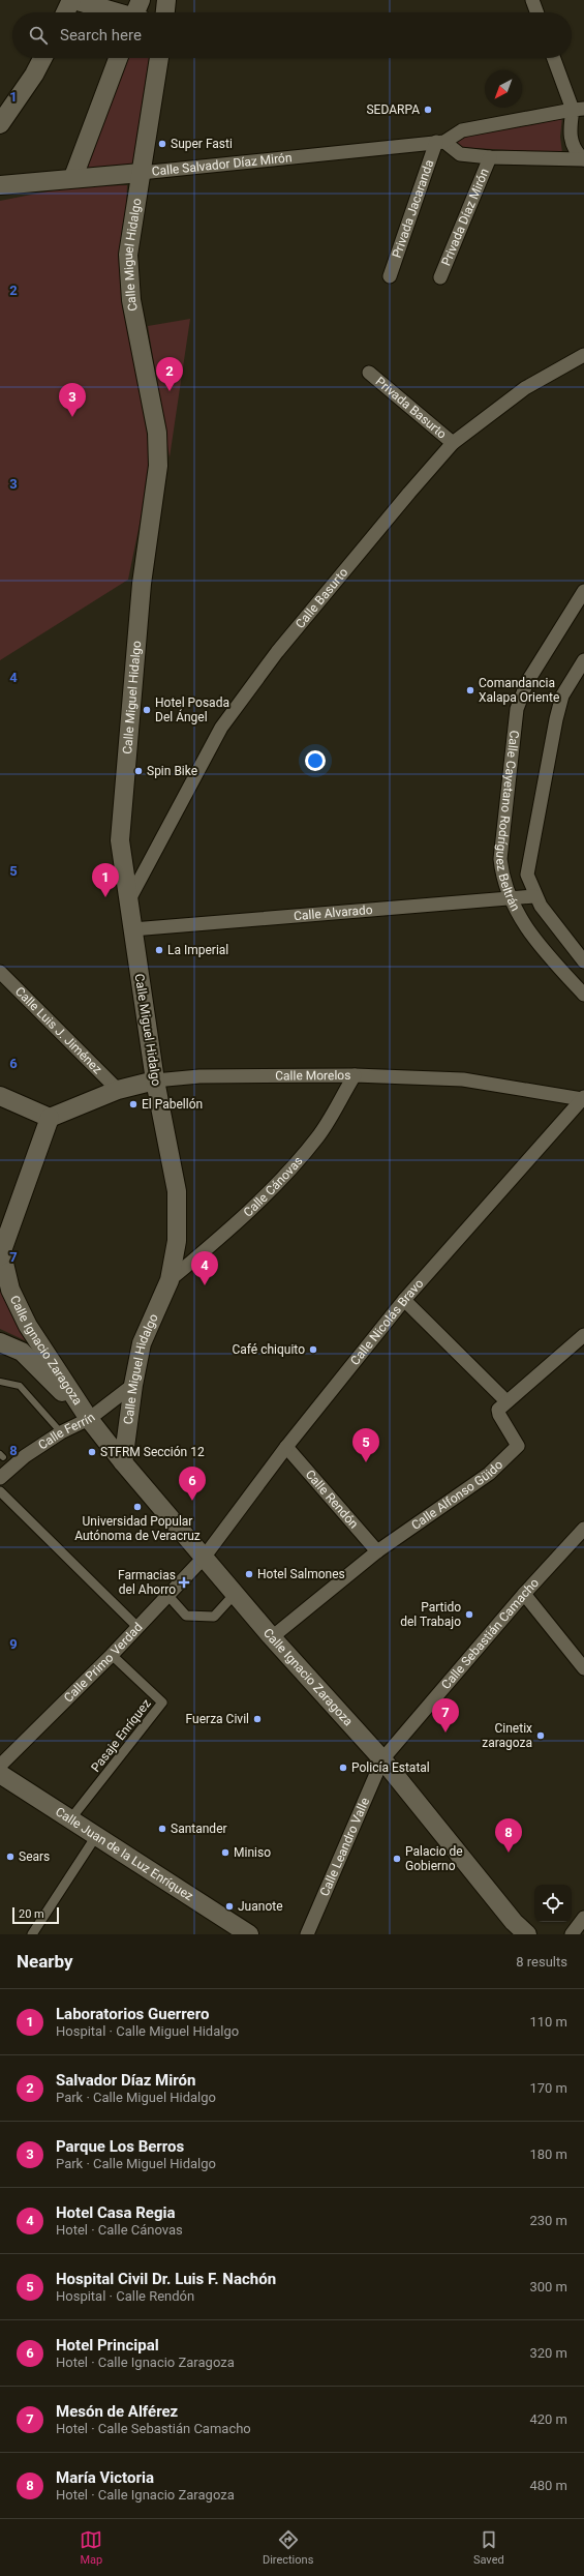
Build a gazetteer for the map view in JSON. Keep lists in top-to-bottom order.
{
  "streets": {
    "main road": [
      "Calle Salvador Díaz Mirón",
      "Calle Miguel Hidalgo",
      "Calle Morelos",
      "Calle Ignacio Zaragoza",
      "Calle Juan de la Luz Enríquez"
    ],
    "street": [
      "Privada Jacaranda",
      "Privada Díaz Mirón",
      "Privada Basurto",
      "Calle Basurto",
      "Calle Cayetano Rodríguez Beltrán",
      "Calle Alvarado",
      "Calle Luis J. Jiménez",
      "Calle Cánovas",
      "Calle Nicolás Bravo",
      "Calle Ferrín",
      "Calle Alfonso Güido",
      "Calle Rendón",
      "Calle Sebastián Camacho",
      "Calle Primo Verdad",
      "Pasaje Enríquez",
      "Calle Leandro Valle"
    ]
  },
  "crossings": [
    ["Calle Salvador Díaz Mirón", "Privada Jacaranda"],
    ["Calle Salvador Díaz Mirón", "Calle Miguel Hidalgo"],
    ["Calle Miguel Hidalgo", "Calle Basurto"],
    ["Calle Miguel Hidalgo", "Calle Alvarado"],
    ["Calle Miguel Hidalgo", "Calle Morelos"],
    ["Calle Miguel Hidalgo", "Calle Cánovas"],
    ["Calle Miguel Hidalgo", "Calle Ignacio Zaragoza"],
    ["Calle Miguel Hidalgo", "Calle Ferrín"],
    ["Privada Basurto", "Calle Basurto"],
    ["Calle Cayetano Rodríguez Beltrán", "Calle Alvarado"],
    ["Calle Luis J. Jiménez", "Calle Morelos"],
    ["Calle Morelos", "Calle Cánovas"],
    ["Calle Morelos", "Calle Nicolás Bravo"],
    ["Calle Nicolás Bravo", "Calle Ignacio Zaragoza"],
    ["Calle Nicolás Bravo", "Calle Rendón"],
    ["Calle Nicolás Bravo", "Calle Primo Verdad"],
    ["Calle Ignacio Zaragoza", "Calle Ferrín"],
    ["Calle Ignacio Zaragoza", "Calle Alfonso Güido"],
    ["Calle Ignacio Zaragoza", "Calle Sebastián Camacho"],
    ["Calle Ignacio Zaragoza", "Calle Primo Verdad"],
    ["Calle Ignacio Zaragoza", "Calle Leandro Valle"],
    ["Calle Alfonso Güido", "Calle Rendón"],
    ["Calle Sebastián Camacho", "Calle Leandro Valle"],
    ["Calle Primo Verdad", "Pasaje Enríquez"],
    ["Pasaje Enríquez", "Calle Juan de la Luz Enríquez"]
  ],
  "places": {
    "other": [
      "SEDARPA",
      "Super Fasti",
      "Comandancia Xalapa Oriente",
      "Hotel Posada Del Ángel",
      "Spin Bike",
      "La Imperial",
      "El Pabellón",
      "Café chiquito",
      "STFRM Sección 12",
      "Universidad Popular Autónoma de Veracruz",
      "Hotel Salmones",
      "Partido del Trabajo",
      "Fuerza Civil",
      "Cinetix zaragoza",
      "Policía Estatal",
      "Santander",
      "Miniso",
      "Sears",
      "Palacio de Gobierno",
      "Juanote"
    ],
    "health": ["Farmacias del Ahorro"]
  },
  "scale_bar": "20 m",
  "north": "bottom left",
  "page": {
    "search": "Search here",
    "pins": [
      "2",
      "3",
      "1",
      "4",
      "5",
      "6",
      "7",
      "8"
    ],
    "scale": "20 m",
    "heading": ["Nearby", "8 results"],
    "list": [
      {
        "mark": "1",
        "name": "Laboratorios Guerrero",
        "note": "Hospital · Calle Miguel Hidalgo",
        "value": "110 m"
      },
      {
        "mark": "2",
        "name": "Salvador Díaz Mirón",
        "note": "Park · Calle Miguel Hidalgo",
        "value": "170 m"
      },
      {
        "mark": "3",
        "name": "Parque Los Berros",
        "note": "Park · Calle Miguel Hidalgo",
        "value": "180 m"
      },
      {
        "mark": "4",
        "name": "Hotel Casa Regia",
        "note": "Hotel · Calle Cánovas",
        "value": "230 m"
      },
      {
        "mark": "5",
        "name": "Hospital Civil Dr. Luis F. Nachón",
        "note": "Hospital · Calle Rendón",
        "value": "300 m"
      },
      {
        "mark": "6",
        "name": "Hotel Principal",
        "note": "Hotel · Calle Ignacio Zaragoza",
        "value": "320 m"
      },
      {
        "mark": "7",
        "name": "Mesón de Alférez",
        "note": "Hotel · Calle Sebastián Camacho",
        "value": "420 m"
      },
      {
        "mark": "8",
        "name": "María Victoria",
        "note": "Hotel · Calle Ignacio Zaragoza",
        "value": "480 m"
      }
    ],
    "nav": ["Map", "Directions", "Saved"]
  },
  "grid": {
    "rows": [
      "1",
      "2",
      "3",
      "4",
      "5",
      "6",
      "7",
      "8",
      "9"
    ]
  }
}
